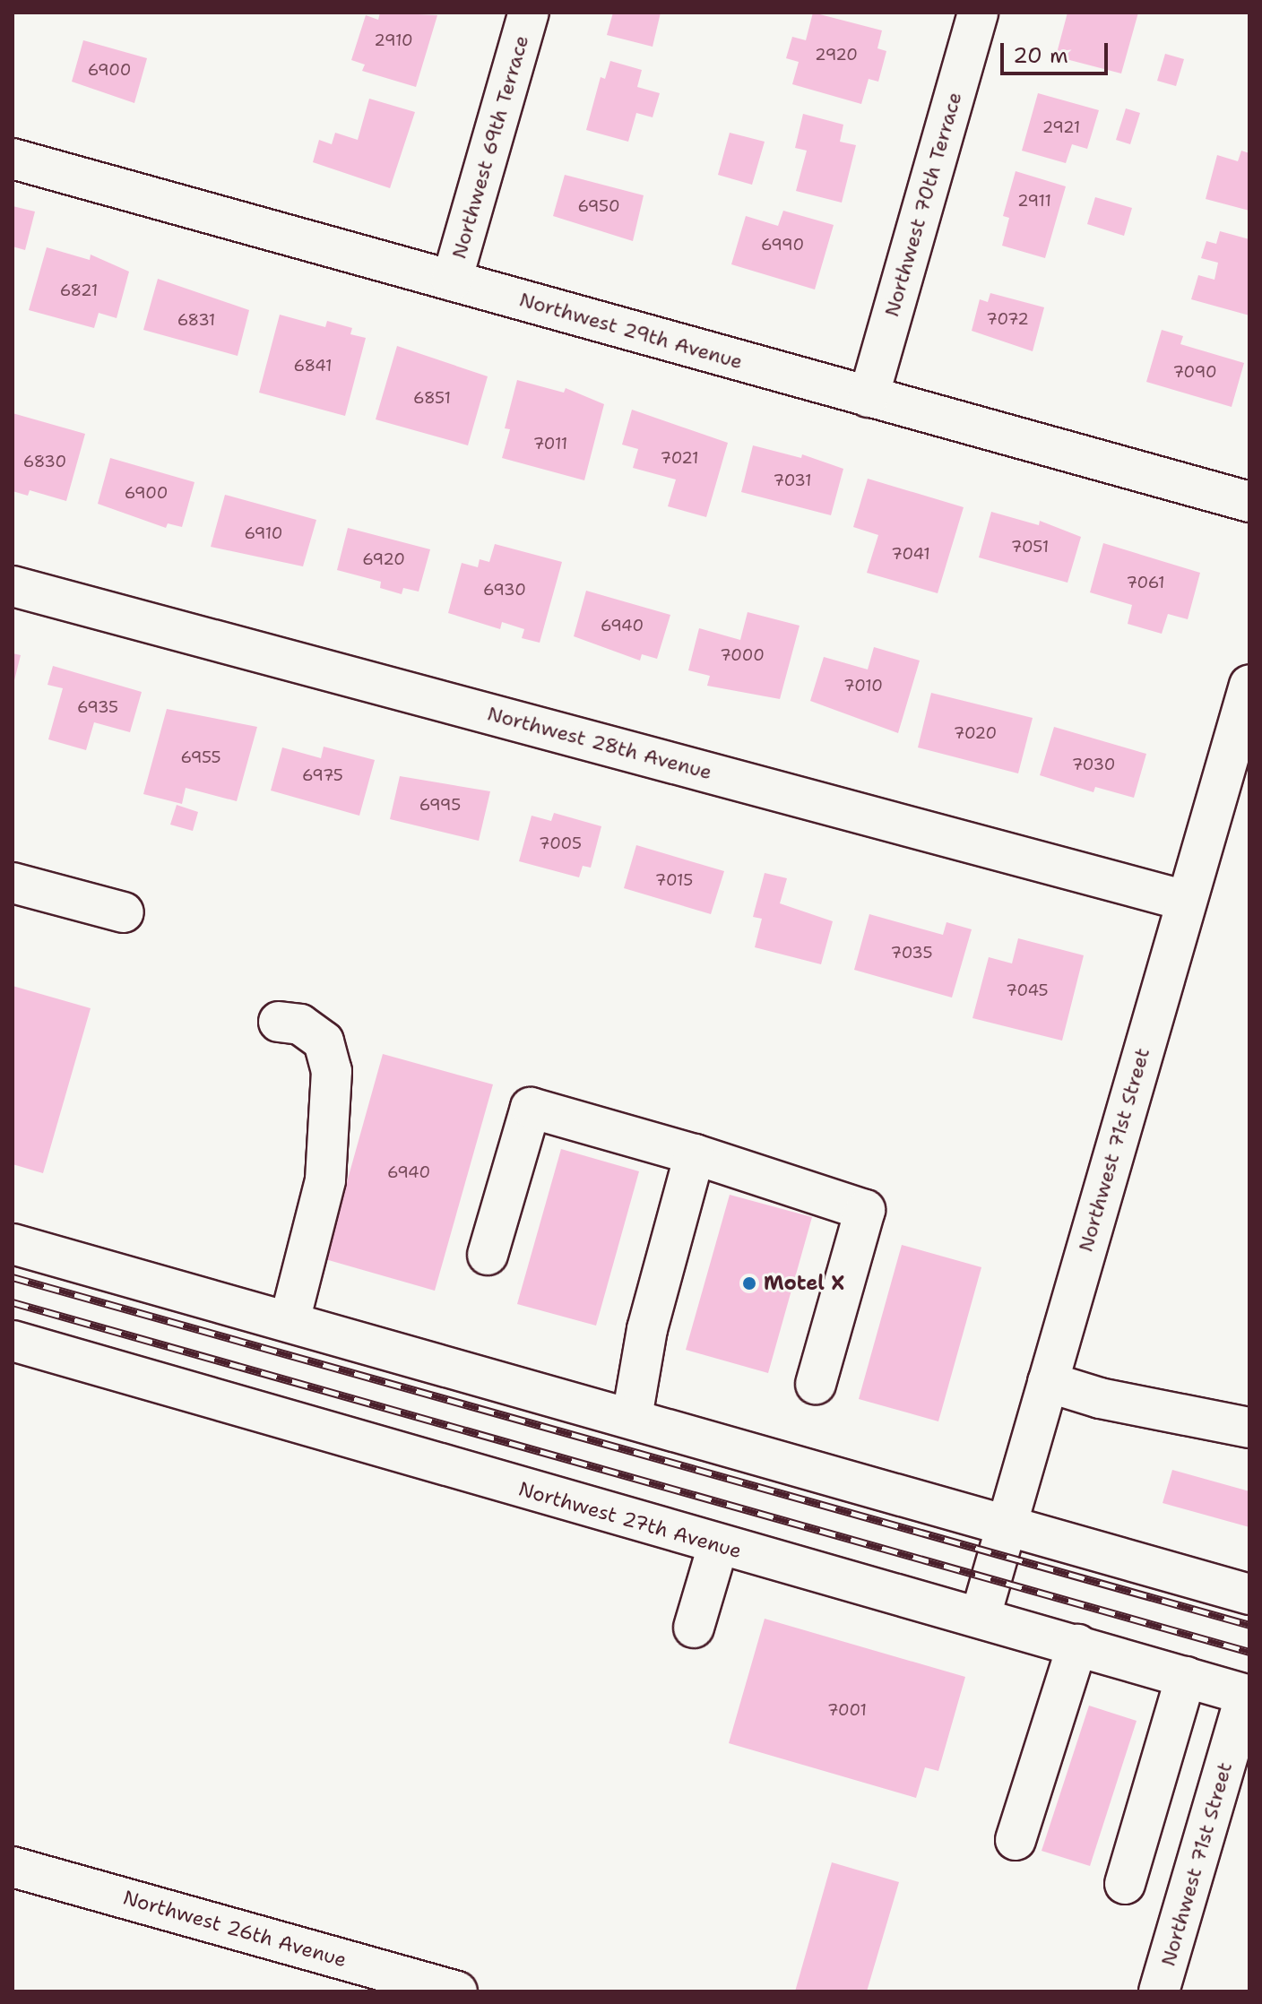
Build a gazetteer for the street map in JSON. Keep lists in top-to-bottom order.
{
  "streets": {
    "street": [
      "Northwest 69th Terrace",
      "Northwest 70th Terrace",
      "Northwest 29th Avenue",
      "Northwest 28th Avenue",
      "Northwest 71st Street",
      "Northwest 27th Avenue",
      "Northwest 26th Avenue"
    ]
  },
  "crossings": [
    ["Northwest 69th Terrace", "Northwest 29th Avenue"],
    ["Northwest 70th Terrace", "Northwest 29th Avenue"],
    ["Northwest 28th Avenue", "Northwest 71st Street"],
    ["Northwest 71st Street", "Northwest 27th Avenue"]
  ],
  "places": ["Motel X"],
  "house_numbers": [
    "2910",
    "2920",
    "6900",
    "2921",
    "2911",
    "6950",
    "6990",
    "6821",
    "7072",
    "6831",
    "6841",
    "7090",
    "6851",
    "7011",
    "7021",
    "6830",
    "7031",
    "6900",
    "6910",
    "7051",
    "7041",
    "6920",
    "7061",
    "6930",
    "6940",
    "7000",
    "7010",
    "6935",
    "7020",
    "6955",
    "7030",
    "6975",
    "6995",
    "7005",
    "7015",
    "7035",
    "7045",
    "6940",
    "7001"
  ],
  "scale_bar": "20 m"
}
